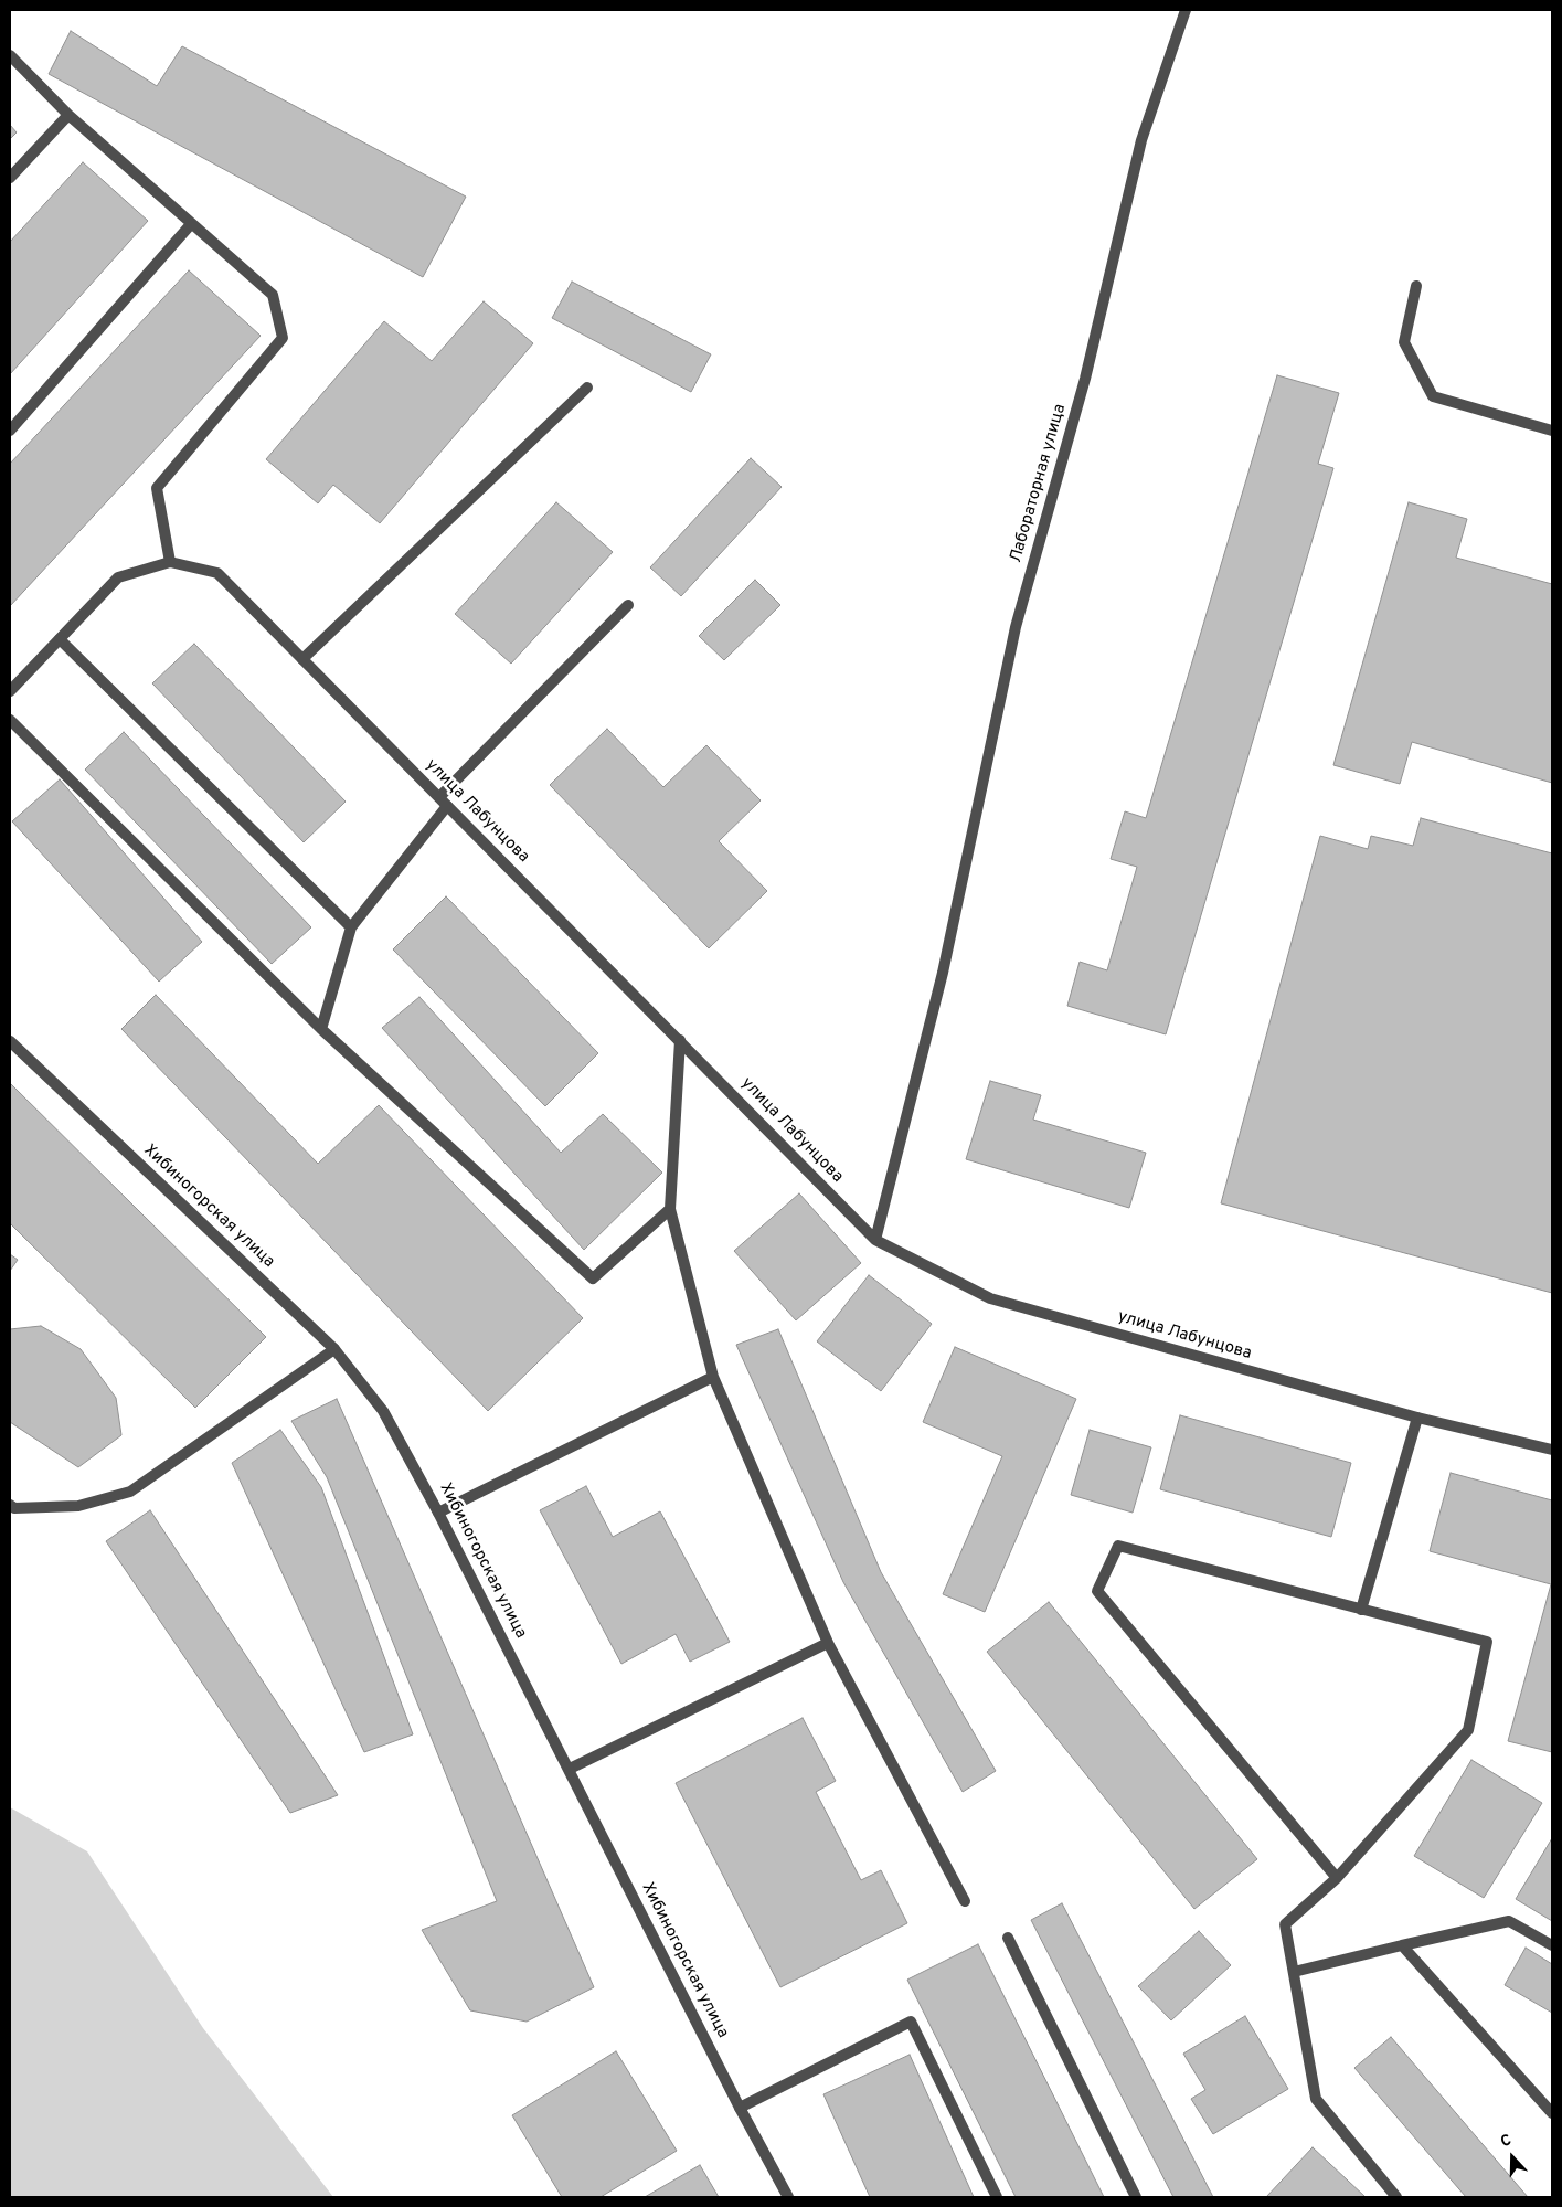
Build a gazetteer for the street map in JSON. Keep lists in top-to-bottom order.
{
  "streets": {
    "street": ["Лабораторная улица", "улица Лабунцова", "Хибиногорская улица"]
  },
  "crossings": [
    ["Лабораторная улица", "улица Лабунцова"]
  ],
  "north": "top"
}
